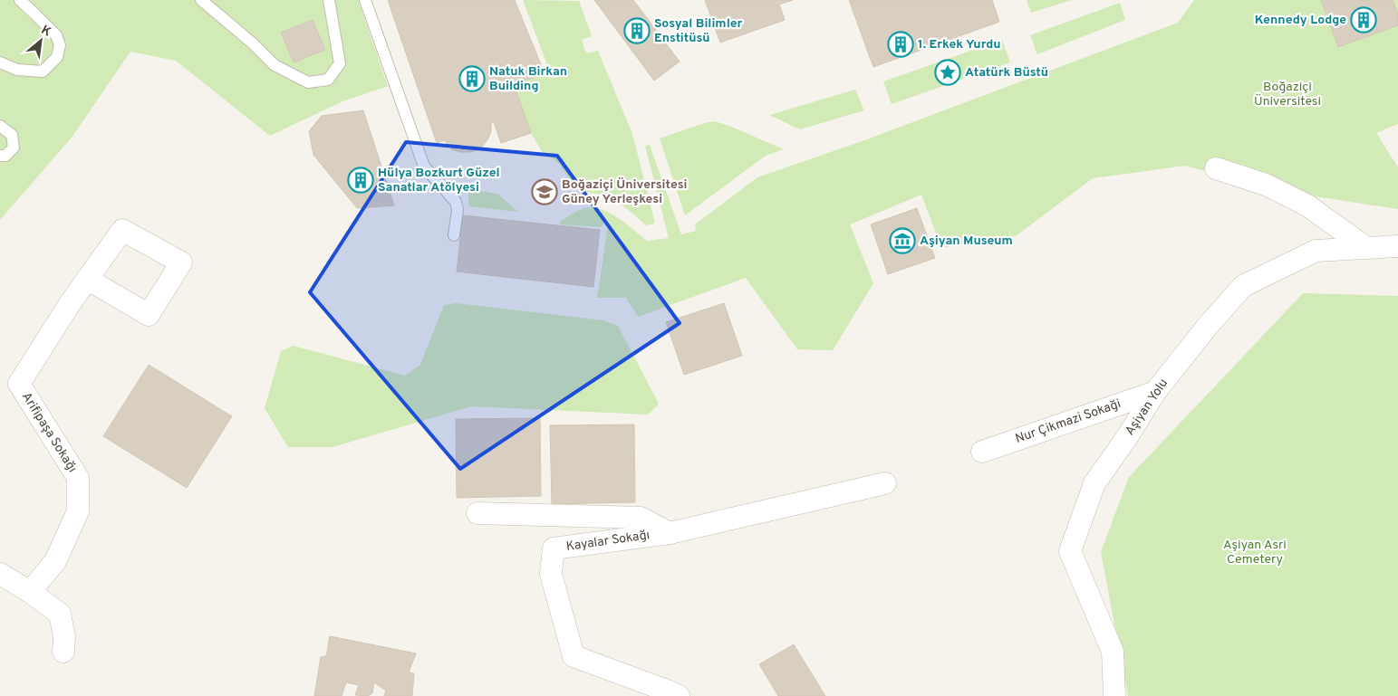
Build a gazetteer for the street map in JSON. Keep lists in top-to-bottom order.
{
  "streets": {
    "street": [
      "Aşiyan Yolu",
      "Nur Çikmazi Sokaği",
      "Arifipaşa Sokağı",
      "Kayalar Sokağı"
    ]
  },
  "crossings": [
    ["Aşiyan Yolu", "Nur Çikmazi Sokaği"]
  ],
  "parks": ["Boğaziçi Üniversitesi", "Aşiyan Asri Cemetery"],
  "places": {
    "building": [
      "Kennedy Lodge",
      "Sosyal Bilimler Enstitüsü",
      "1. Erkek Yurdu",
      "Natuk Birkan Building",
      "Hülya Bozkurt Güzel Sanatlar Atölyesi"
    ],
    "place": ["Atatürk Büstü"],
    "school or university": ["Boğaziçi Üniversitesi Güney Yerleşkesi"],
    "museum": ["Aşiyan Museum"]
  },
  "north": "top right"
}
